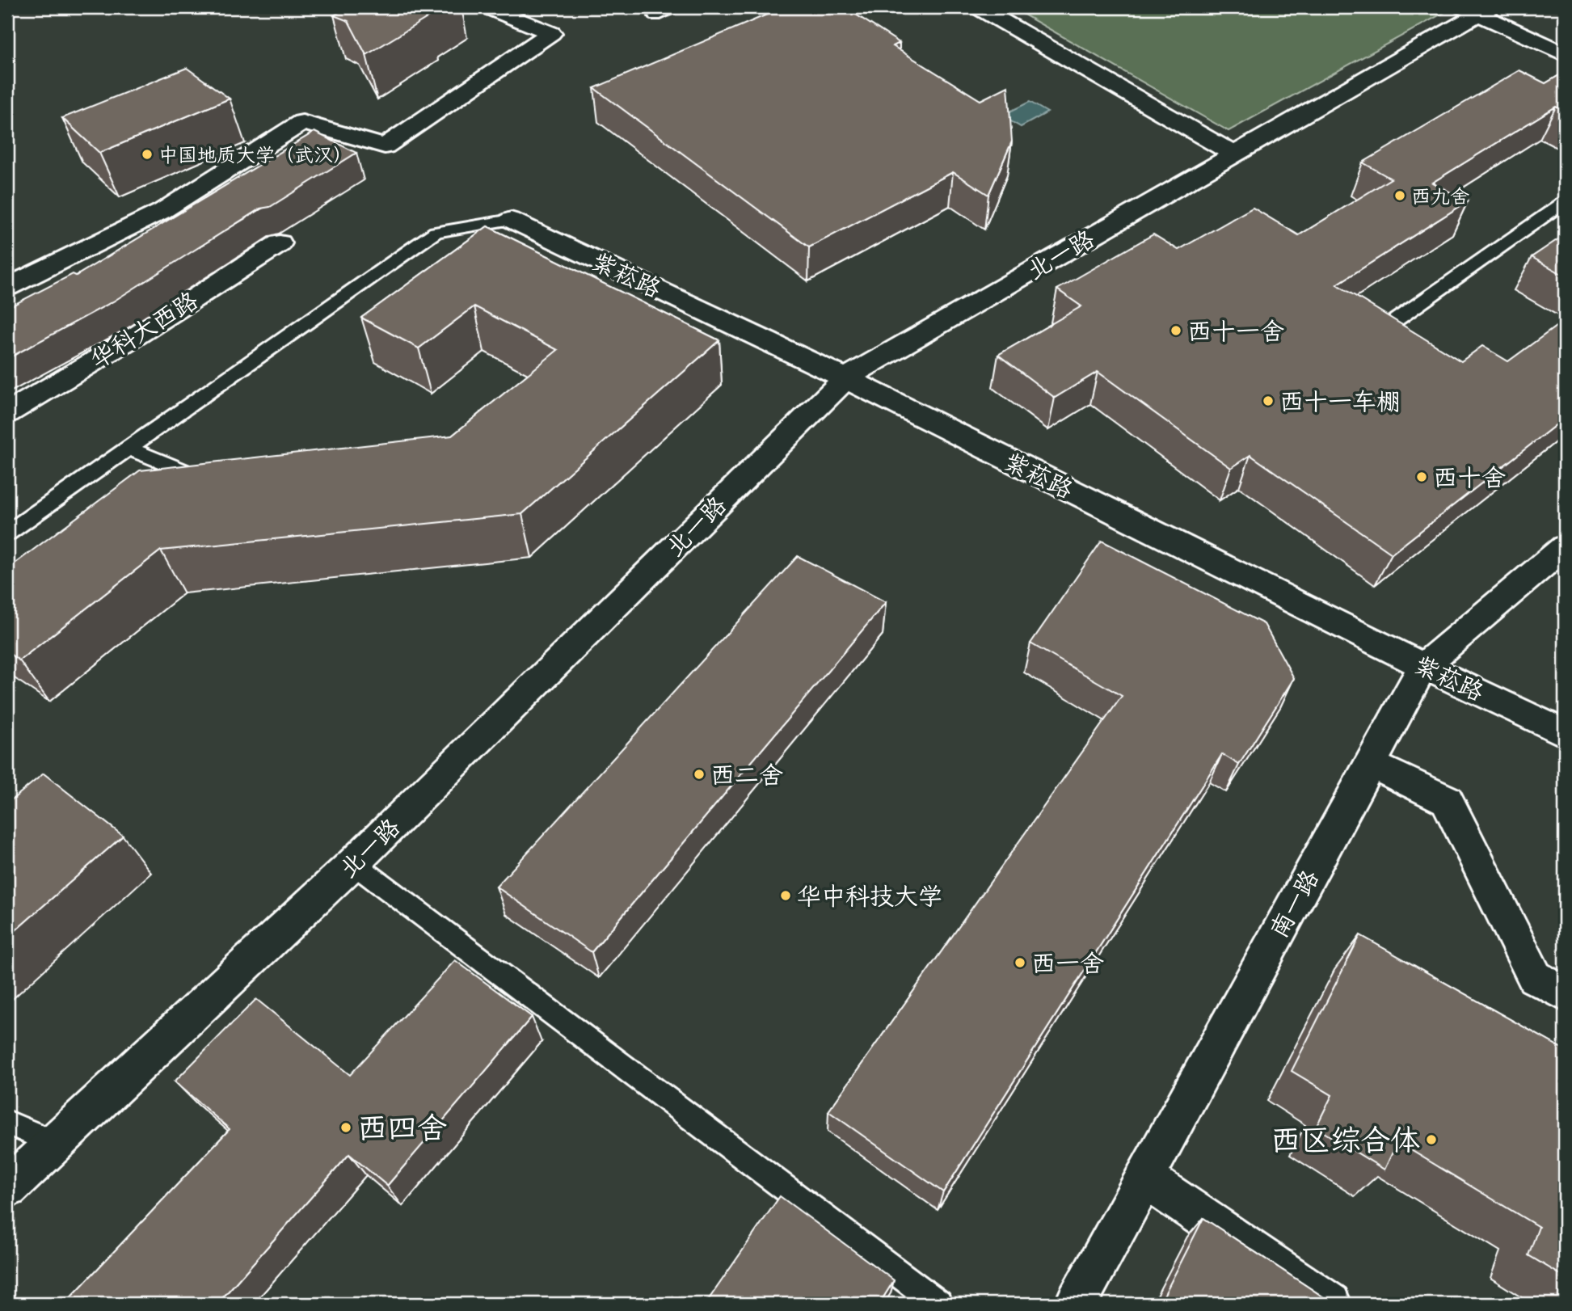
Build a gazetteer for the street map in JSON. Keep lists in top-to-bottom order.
{
  "streets": {
    "street": [
      "北一路",
      "紫菘路",
      "华科大西路",
      "南一路"
    ]
  },
  "crossings": [
    ["北一路", "紫菘路"],
    ["紫菘路", "南一路"]
  ],
  "places": [
    "中国地质大学（武汉）",
    "西九舍",
    "西十一舍",
    "西十一车棚",
    "西十舍",
    "西二舍",
    "华中科技大学",
    "西一舍",
    "西四舍",
    "西区综合体"
  ]
}
